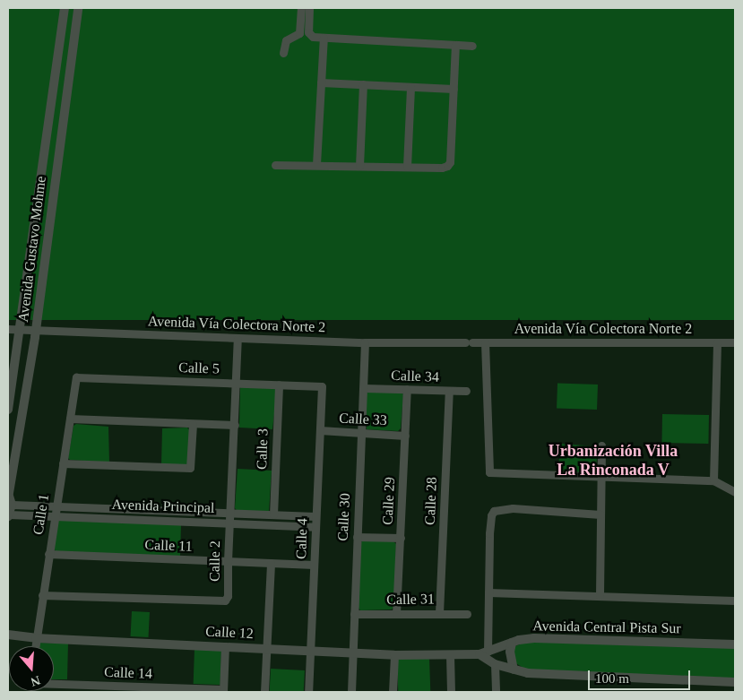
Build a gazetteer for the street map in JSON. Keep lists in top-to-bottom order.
{
  "streets": {
    "street": [
      "Avenida Gustavo Mohme",
      "Avenida Vía Colectora Norte 2",
      "Calle 5",
      "Calle 34",
      "Calle 33",
      "Calle 3",
      "Calle 29",
      "Calle 28",
      "Avenida Principal",
      "Calle 1",
      "Calle 30",
      "Calle 4",
      "Calle 11",
      "Calle 2",
      "Calle 31",
      "Avenida Central Pista Sur",
      "Calle 12",
      "Calle 14"
    ]
  },
  "crossings": [
    ["Avenida Gustavo Mohme", "Avenida Vía Colectora Norte 2"],
    ["Avenida Vía Colectora Norte 2", "Calle 30"],
    ["Avenida Vía Colectora Norte 2", "Calle 2"],
    ["Calle 5", "Calle 3"],
    ["Calle 5", "Calle 1"],
    ["Calle 5", "Calle 4"],
    ["Calle 5", "Calle 2"],
    ["Calle 34", "Calle 29"],
    ["Calle 34", "Calle 28"],
    ["Calle 34", "Calle 30"],
    ["Calle 33", "Calle 29"],
    ["Calle 33", "Calle 30"],
    ["Calle 33", "Calle 4"],
    ["Calle 3", "Avenida Principal"],
    ["Calle 29", "Calle 31"],
    ["Calle 28", "Calle 31"],
    ["Avenida Principal", "Calle 1"],
    ["Avenida Principal", "Calle 4"],
    ["Avenida Principal", "Calle 2"],
    ["Calle 1", "Calle 11"],
    ["Calle 1", "Calle 2"],
    ["Calle 1", "Calle 12"],
    ["Calle 30", "Calle 31"],
    ["Calle 30", "Calle 12"],
    ["Calle 4", "Calle 11"],
    ["Calle 4", "Calle 12"],
    ["Calle 11", "Calle 2"],
    ["Avenida Central Pista Sur", "Calle 12"]
  ],
  "districts": ["Urbanización Villa La Rinconada V"],
  "scale_bar": "100 m",
  "north": "bottom"
}
